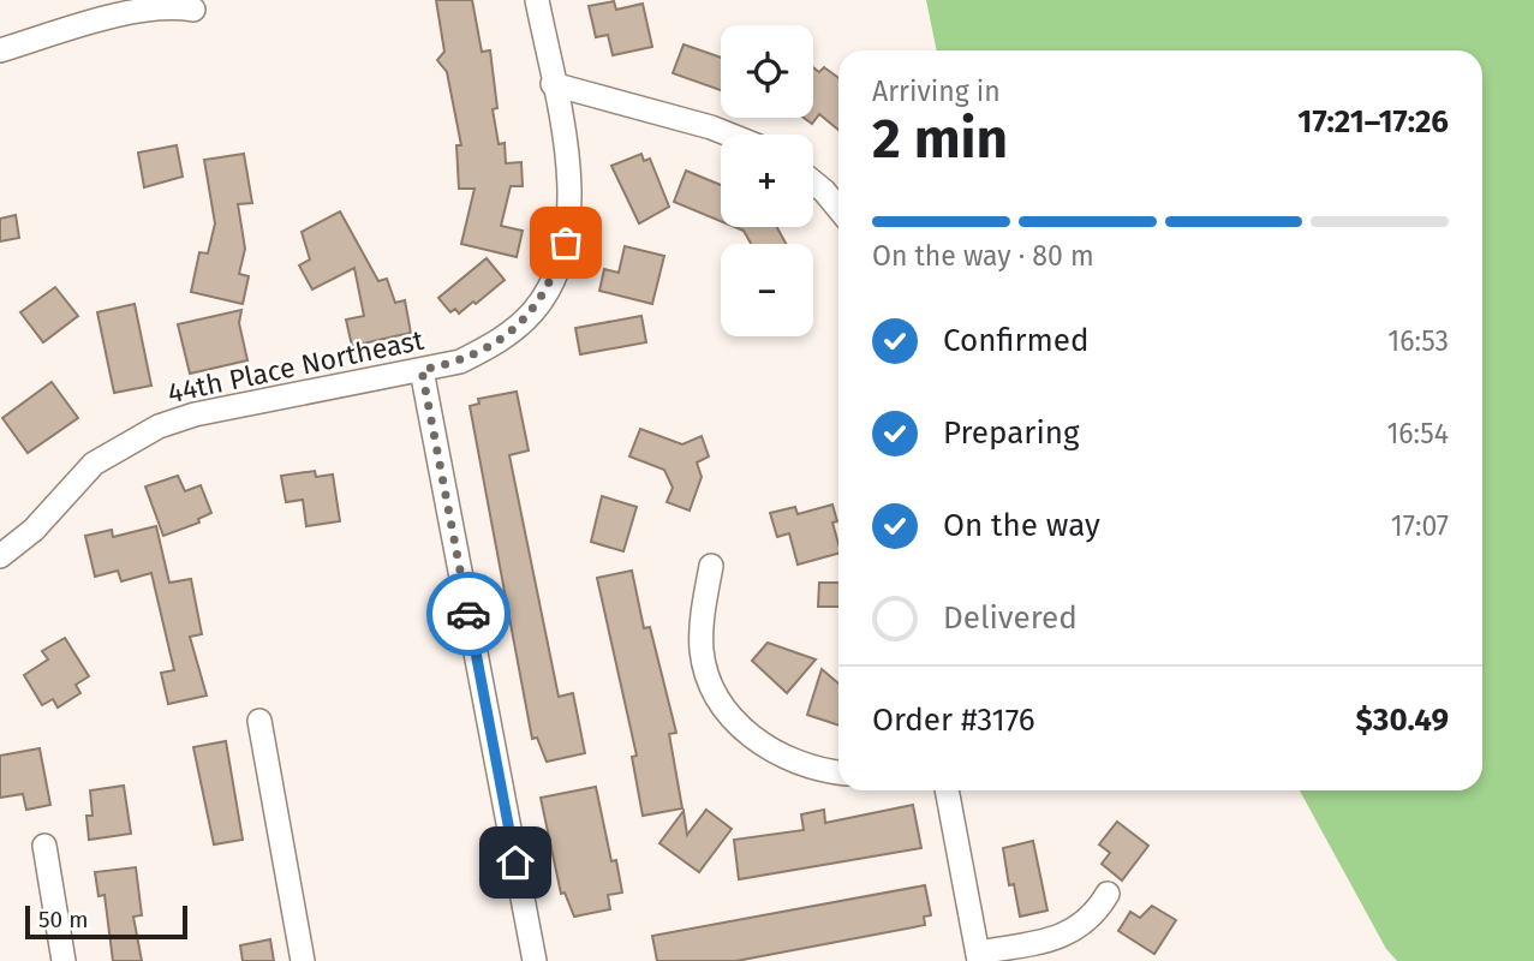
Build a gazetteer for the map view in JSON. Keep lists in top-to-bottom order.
{
  "streets": {
    "street": ["44th Place Northeast"]
  },
  "scale_bar": "50 m",
  "page": {
    "map_buttons": ["+", "−"],
    "heading": ["2 min", "Arriving in", "17:21–17:26"],
    "panel": ["Order #3176", "$30.49"],
    "bar": "On the way · 80 m",
    "list": [
      ["Confirmed", "16:53"],
      ["Preparing", "16:54"],
      ["On the way", "17:07"],
      "Delivered"
    ],
    "scale": "50 m"
  }
}
